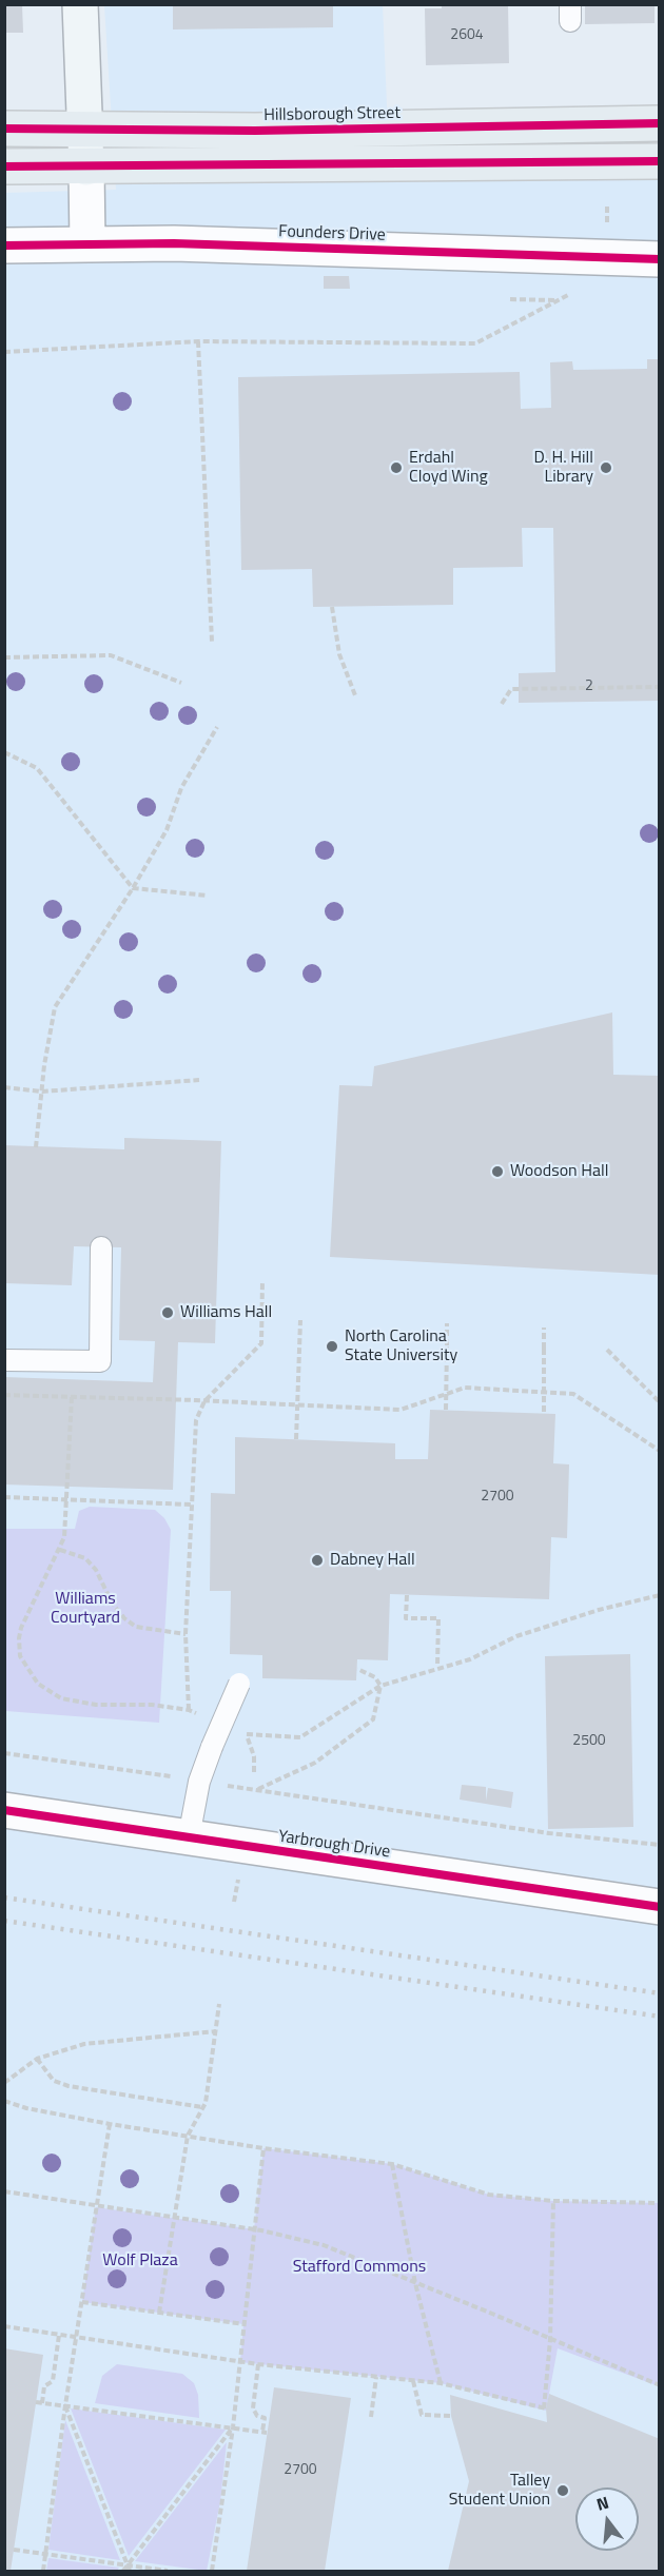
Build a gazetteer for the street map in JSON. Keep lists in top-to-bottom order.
{
  "streets": {
    "main road": ["Hillsborough Street"],
    "street": ["Founders Drive", "Yarbrough Drive"]
  },
  "parks": ["Williams Courtyard", "Wolf Plaza", "Stafford Commons"],
  "places": [
    "Erdahl Cloyd Wing",
    "D. H. Hill Library",
    "Woodson Hall",
    "Williams Hall",
    "North Carolina State University",
    "Dabney Hall",
    "Talley Student Union"
  ],
  "house_numbers": [
    "2604",
    "2",
    "2700",
    "2500",
    "2700"
  ],
  "north": "top"
}
